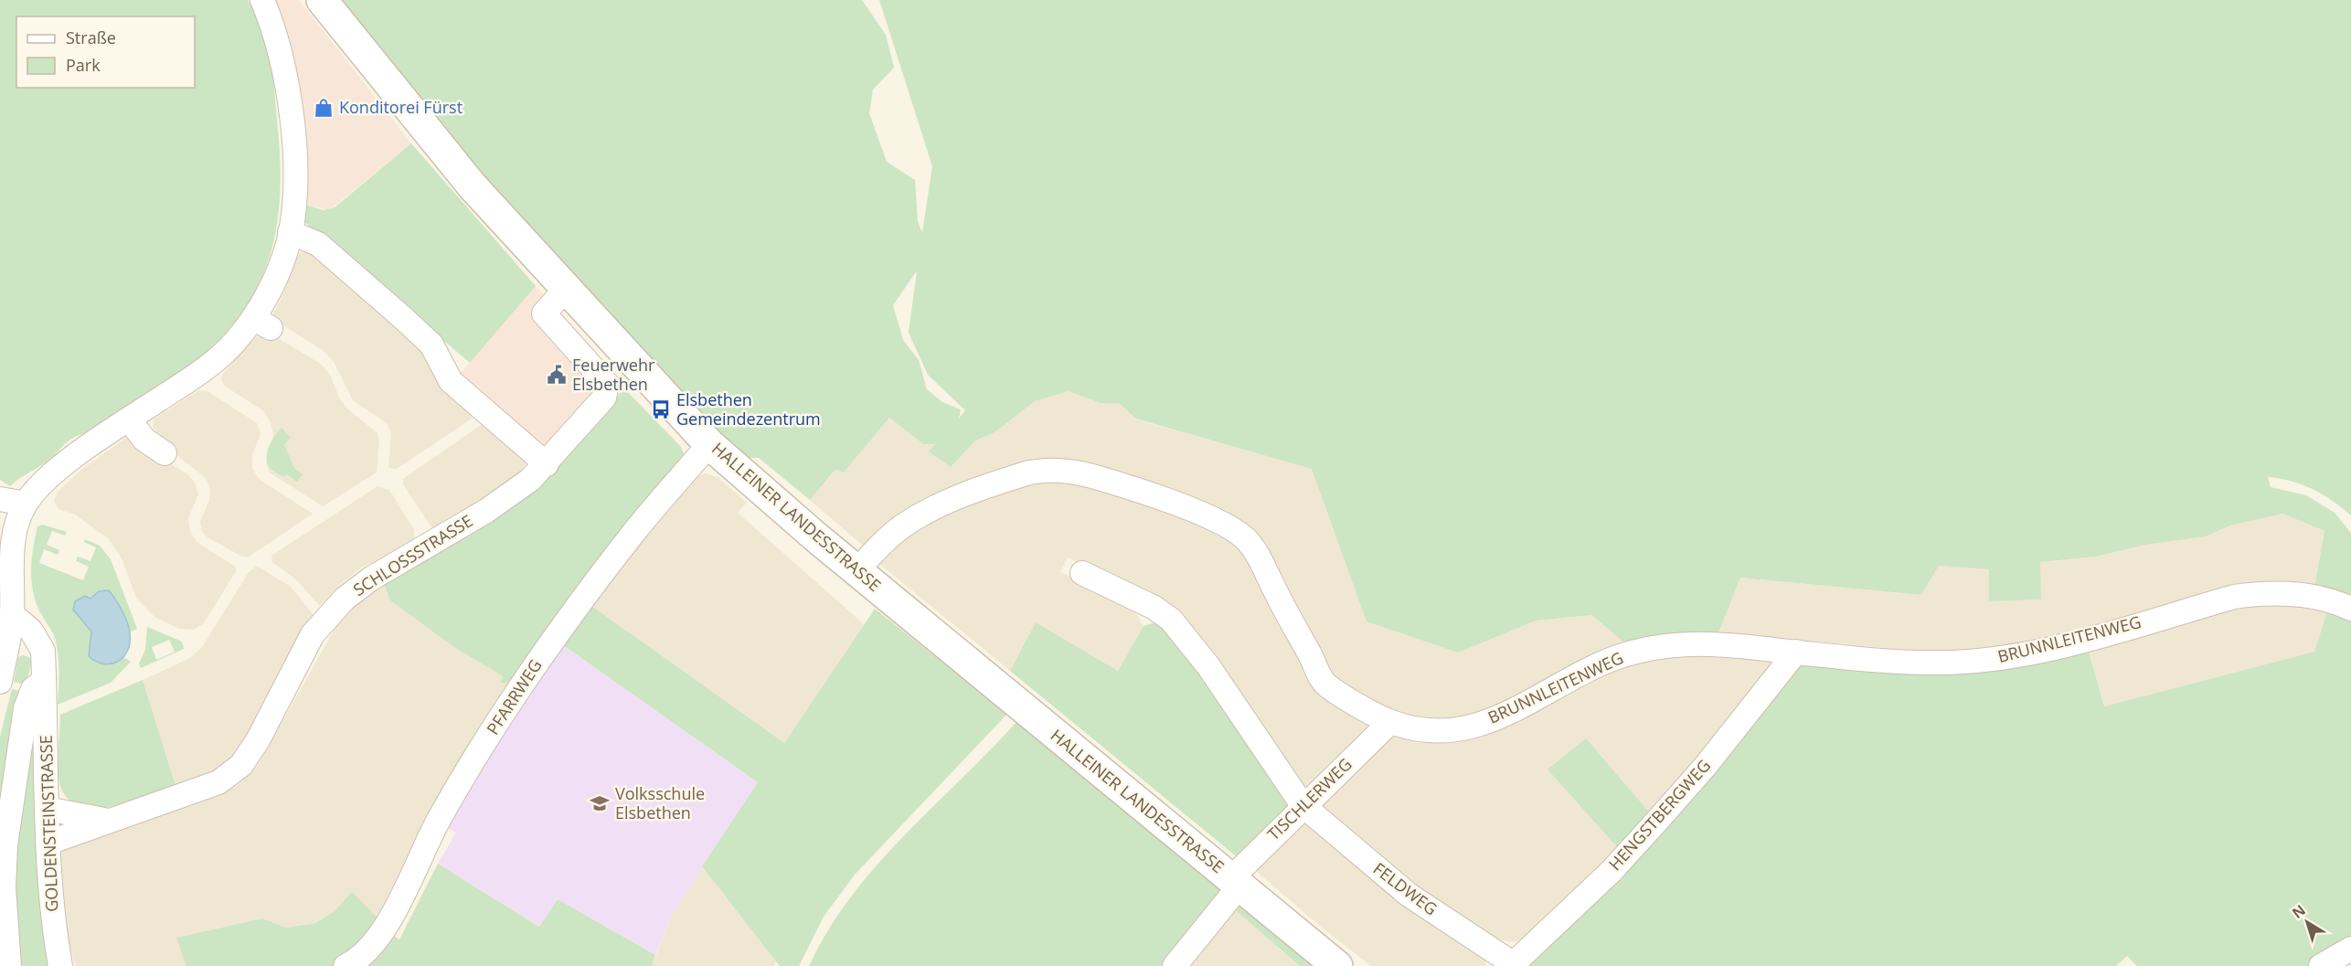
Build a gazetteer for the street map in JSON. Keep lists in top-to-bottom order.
{
  "streets": {
    "main road": ["HALLEINER LANDESSTRASSE"],
    "street": [
      "SCHLOSSSTRASSE",
      "BRUNNLEITENWEG",
      "PFARRWEG",
      "TISCHLERWEG",
      "HENGSTBERGWEG",
      "GOLDENSTEINSTRASSE",
      "FELDWEG"
    ]
  },
  "crossings": [
    ["HALLEINER LANDESSTRASSE", "SCHLOSSSTRASSE"],
    ["HALLEINER LANDESSTRASSE", "BRUNNLEITENWEG"],
    ["HALLEINER LANDESSTRASSE", "PFARRWEG"],
    ["HALLEINER LANDESSTRASSE", "TISCHLERWEG"],
    ["SCHLOSSSTRASSE", "GOLDENSTEINSTRASSE"],
    ["BRUNNLEITENWEG", "TISCHLERWEG"],
    ["BRUNNLEITENWEG", "HENGSTBERGWEG"],
    ["TISCHLERWEG", "FELDWEG"],
    ["HENGSTBERGWEG", "FELDWEG"]
  ],
  "places": {
    "shop": ["Konditorei Fürst"],
    "public building": ["Feuerwehr Elsbethen"],
    "bus stop": ["Elsbethen Gemeindezentrum"],
    "school or university": ["Volksschule Elsbethen"]
  },
  "legend": ["Straße", "Park"],
  "north": "top left"
}
